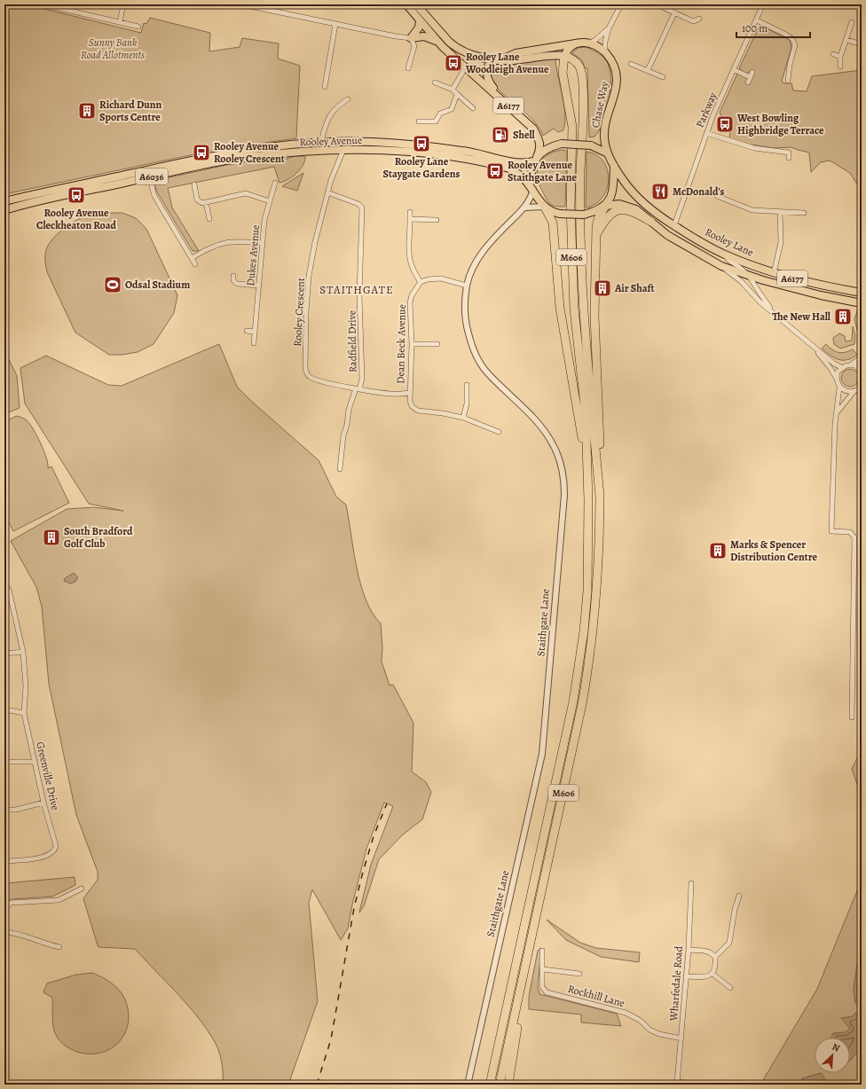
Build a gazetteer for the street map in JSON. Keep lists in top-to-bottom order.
{
  "streets": {
    "highway": ["M606"],
    "main road": [
      "Chase Way",
      "A6177",
      "Rooley Avenue",
      "A6036",
      "Rooley Lane"
    ],
    "street": [
      "Parkway",
      "Dukes Avenue",
      "Rooley Crescent",
      "Radfield Drive",
      "Dean Beck Avenue",
      "Staithgate Lane",
      "Greenville Drive",
      "Wharfedale Road",
      "Rockhill Lane"
    ]
  },
  "crossings": [
    ["Chase Way", "A6177"],
    ["Chase Way", "Rooley Avenue"],
    ["Chase Way", "Rooley Lane"],
    ["Chase Way", "M606"],
    ["Chase Way", "Staithgate Lane"],
    ["A6177", "Rooley Avenue"],
    ["A6177", "Rooley Lane"],
    ["A6177", "M606"],
    ["A6177", "Staithgate Lane"],
    ["Parkway", "Rooley Lane"],
    ["Rooley Avenue", "Rooley Lane"],
    ["Rooley Avenue", "M606"],
    ["Rooley Avenue", "Rooley Crescent"],
    ["Rooley Avenue", "Staithgate Lane"],
    ["Rooley Lane", "M606"],
    ["Rooley Lane", "Staithgate Lane"],
    ["M606", "Staithgate Lane"],
    ["Rooley Crescent", "Radfield Drive"],
    ["Rooley Crescent", "Dean Beck Avenue"],
    ["Wharfedale Road", "Rockhill Lane"]
  ],
  "districts": ["STAITHGATE"],
  "parks": ["Sunny Bank Road Allotments"],
  "places": {
    "bus stop": [
      "Rooley Lane Woodleigh Avenue",
      "West Bowling Highbridge Terrace",
      "Rooley Lane Staygate Gardens",
      "Rooley Avenue Rooley Crescent",
      "Rooley Avenue Staithgate Lane",
      "Rooley Avenue Cleckheaton Road"
    ],
    "building": [
      "Richard Dunn Sports Centre",
      "Air Shaft",
      "The New Hall",
      "South Bradford Golf Club",
      "Marks & Spencer Distribution Centre"
    ],
    "fuel station": ["Shell"],
    "restaurant": ["McDonald's"],
    "sports": ["Odsal Stadium"]
  },
  "scale_bar": "100 m",
  "north": "top right"
}
